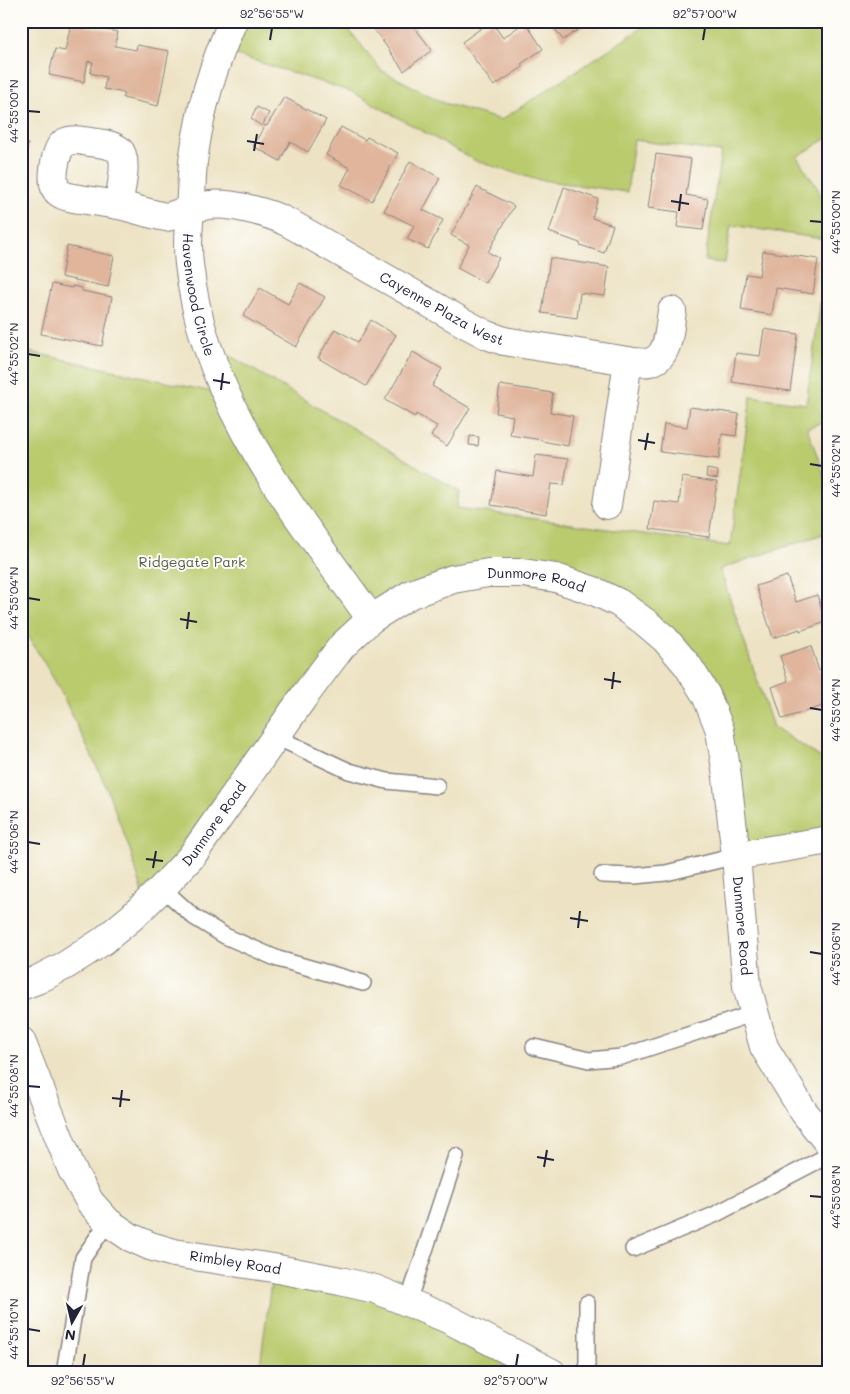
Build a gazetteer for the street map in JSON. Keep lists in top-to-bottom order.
{
  "streets": {
    "street": [
      "Havenwood Circle",
      "Cayenne Plaza West",
      "Dunmore Road",
      "Rimbley Road"
    ]
  },
  "crossings": [
    ["Havenwood Circle", "Cayenne Plaza West"],
    ["Havenwood Circle", "Dunmore Road"]
  ],
  "parks": ["Ridgegate Park"],
  "north": "bottom",
  "coordinates": [
    "92°56'55\"W",
    "92°57'00\"W",
    "44°55'00\"N",
    "44°55'02\"N",
    "44°55'04\"N",
    "44°55'06\"N",
    "44°55'08\"N",
    "44°55'10\"N"
  ]
}
